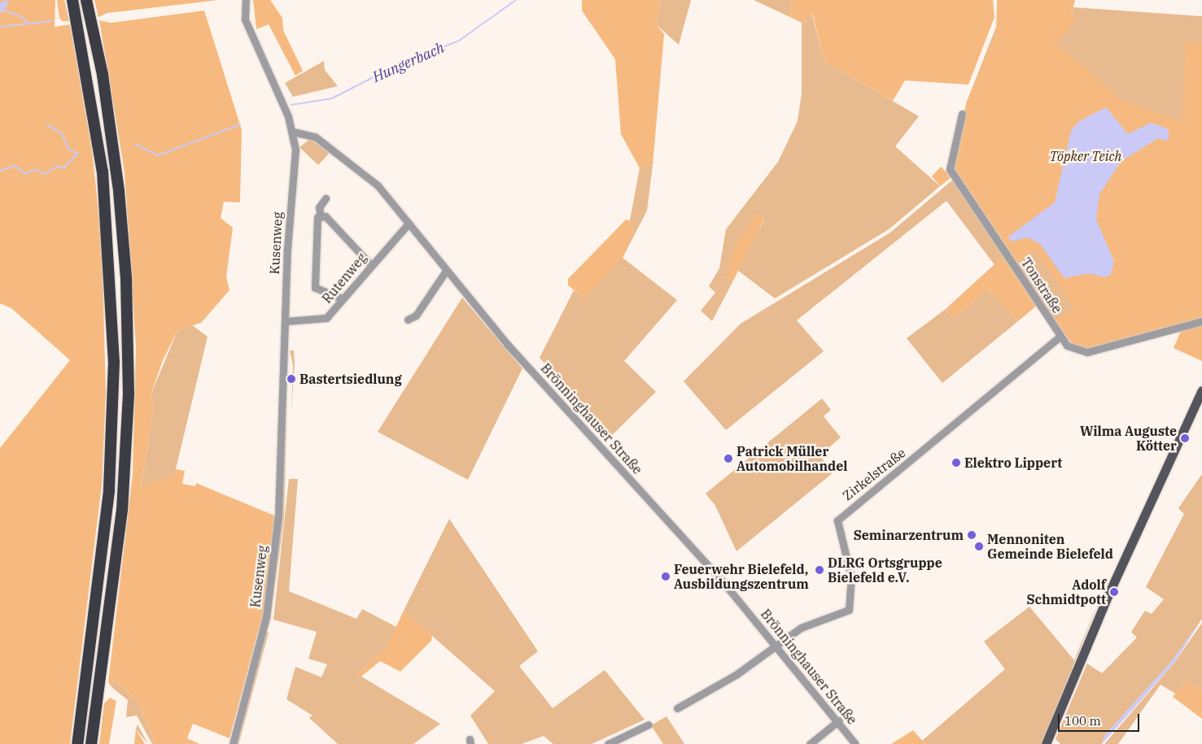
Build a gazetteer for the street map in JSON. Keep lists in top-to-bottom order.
{
  "streets": {
    "street": [
      "Kusenweg",
      "Rutenweg",
      "Tonstraße",
      "Brönninghauser Straße",
      "Zirkelstraße"
    ]
  },
  "crossings": [
    ["Kusenweg", "Rutenweg"],
    ["Kusenweg", "Brönninghauser Straße"],
    ["Rutenweg", "Brönninghauser Straße"],
    ["Tonstraße", "Zirkelstraße"],
    ["Brönninghauser Straße", "Zirkelstraße"]
  ],
  "water": ["Hungerbach"],
  "parks": ["Töpker Teich"],
  "places": [
    "Bastertsiedlung",
    "Wilma Auguste Kötter",
    "Patrick Müller Automobilhandel",
    "Elektro Lippert",
    "Seminarzentrum",
    "Mennoniten Gemeinde Bielefeld",
    "DLRG Ortsgruppe Bielefeld e.V.",
    "Feuerwehr Bielefeld, Ausbildungszentrum",
    "Adolf Schmidtpott"
  ],
  "scale_bar": "100 m"
}
